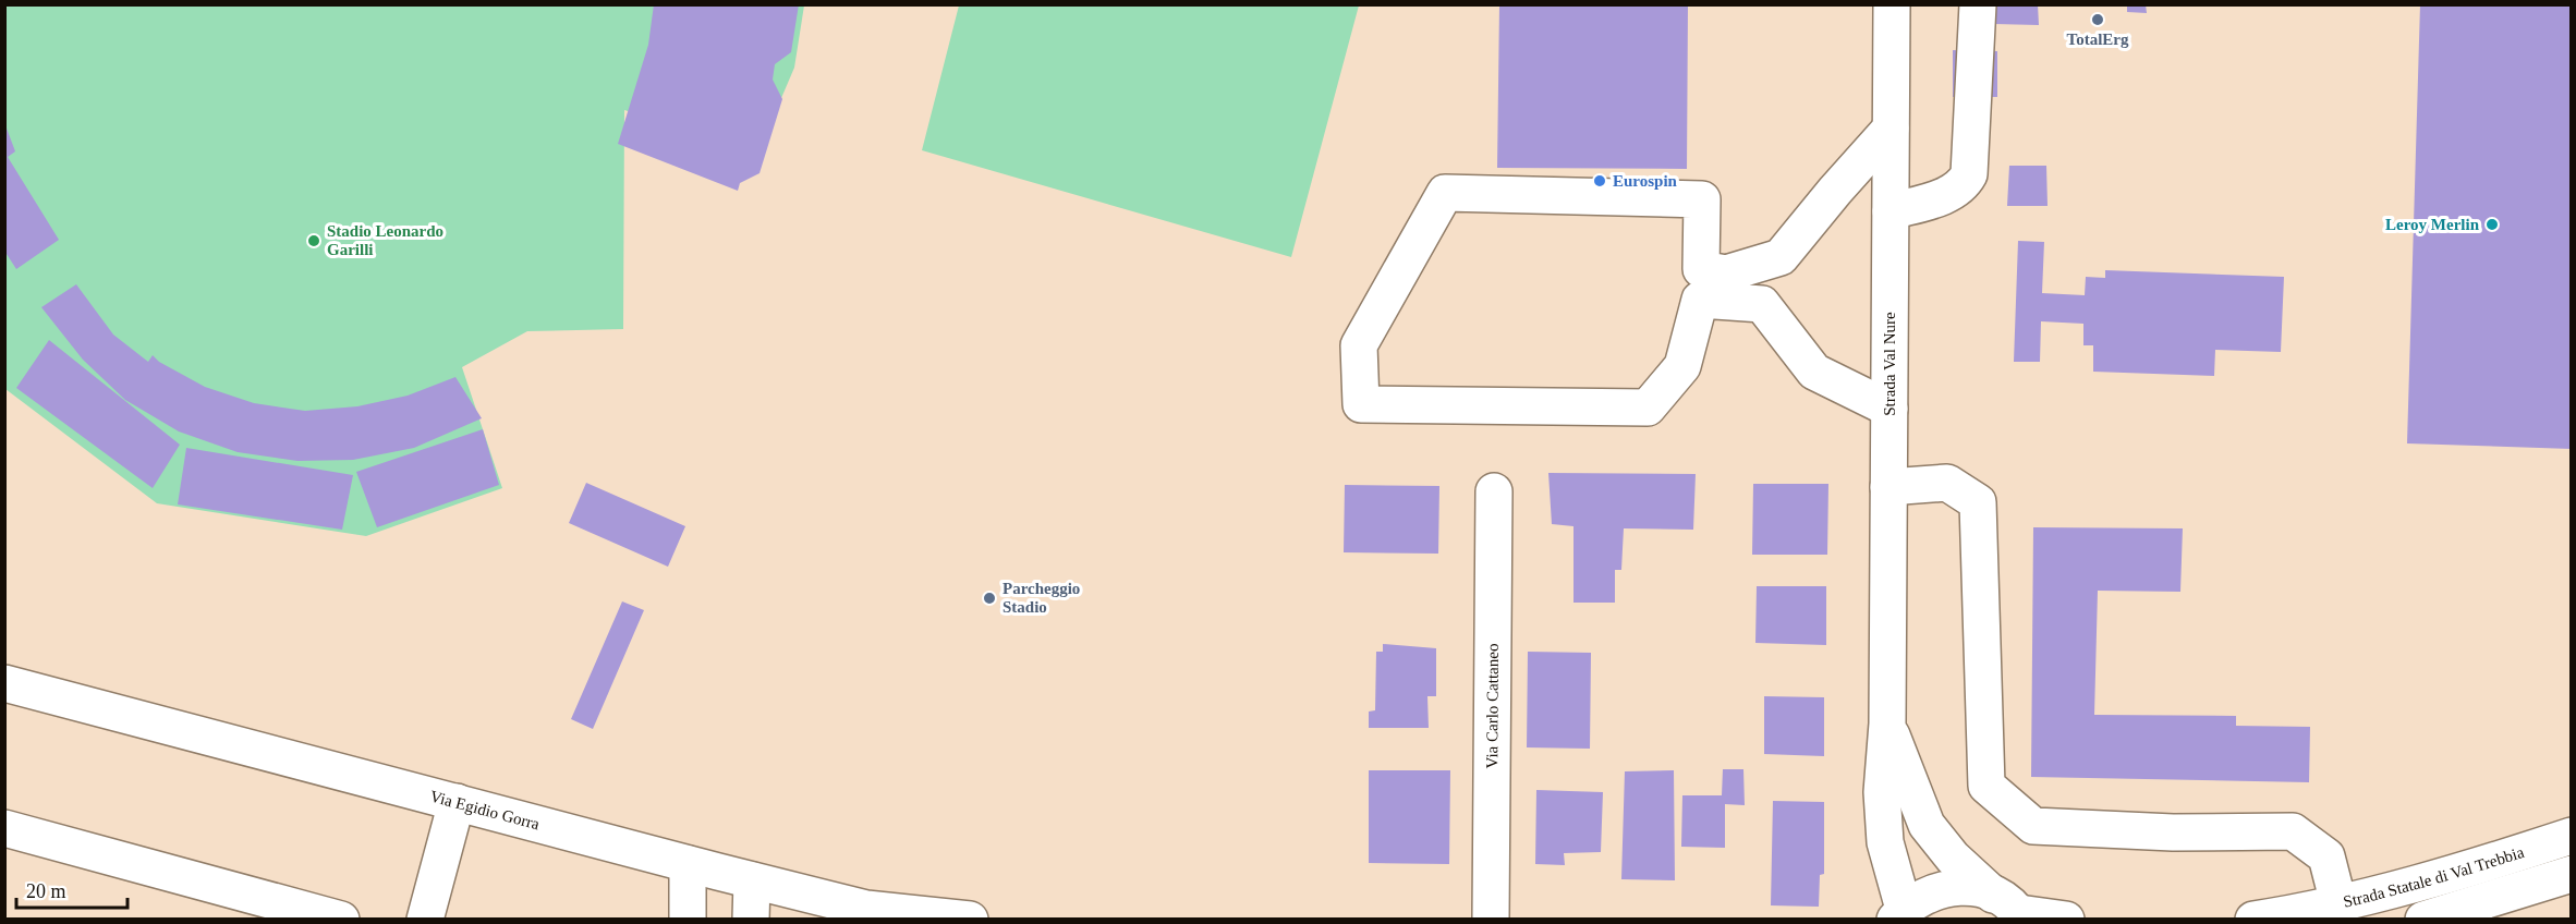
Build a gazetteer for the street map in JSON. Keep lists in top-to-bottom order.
{
  "streets": {
    "street": [
      "Strada Val Nure",
      "Via Carlo Cattaneo",
      "Via Egidio Gorra",
      "Strada Statale di Val Trebbia"
    ]
  },
  "places": [
    "TotalErg",
    "Eurospin",
    "Leroy Merlin",
    "Stadio Leonardo Garilli",
    "Parcheggio Stadio"
  ],
  "scale_bar": "20 m"
}
